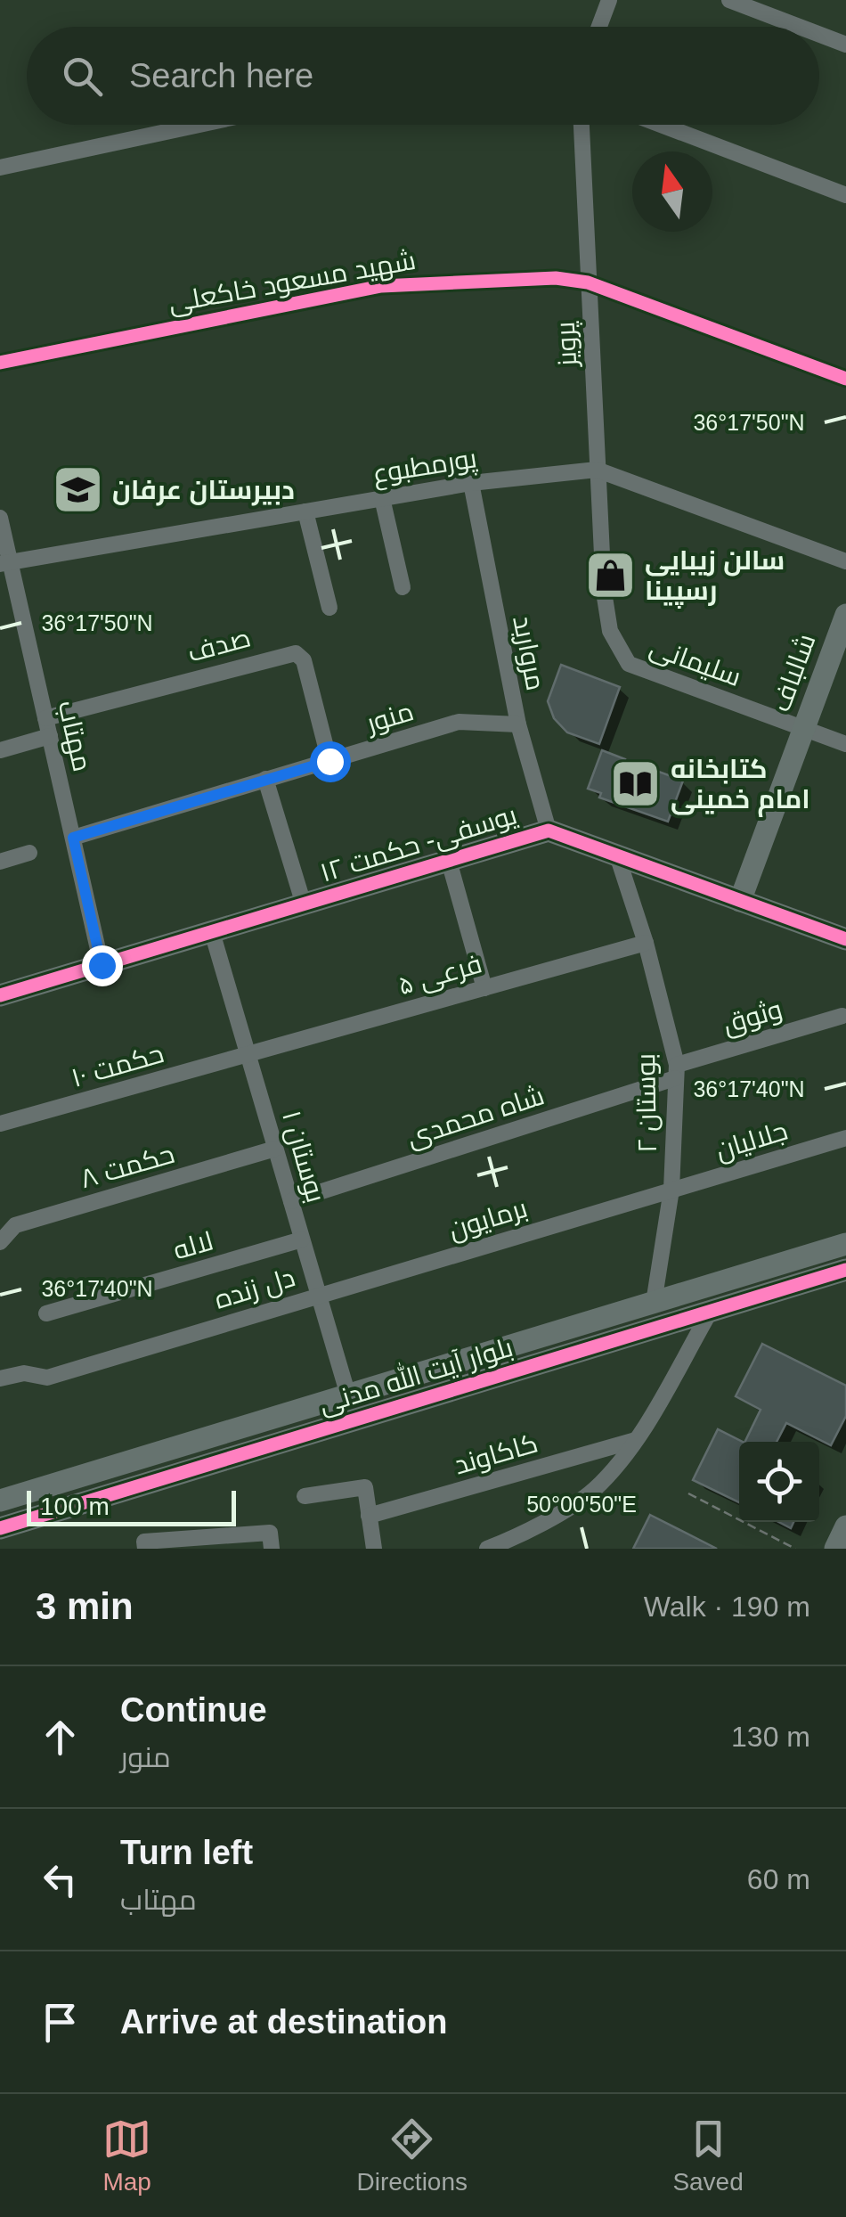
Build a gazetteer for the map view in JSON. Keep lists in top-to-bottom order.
{
  "streets": {
    "street": [
      "شهید مسعود خاکعلی",
      "پرویز",
      "پورمطبوع",
      "صدف",
      "مروارید",
      "سلیمانی",
      "شالباف",
      "منور",
      "مهتاب",
      "یوسفی- حکمت ۱۲",
      "فرعی ۵",
      "وثوق",
      "حکمت ۱۰",
      "بوستان ۲",
      "شاه محمدی",
      "جلالیان",
      "بوستان ۱",
      "حکمت ۸",
      "برمایون",
      "لاله",
      "دل زنده",
      "بلوار آیت الله مدنی",
      "کاکاوند"
    ]
  },
  "crossings": [
    ["شهید مسعود خاکعلی", "پرویز"],
    ["پرویز", "پورمطبوع"],
    ["پرویز", "سلیمانی"],
    ["پورمطبوع", "مروارید"],
    ["پورمطبوع", "مهتاب"],
    ["صدف", "منور"],
    ["صدف", "مهتاب"],
    ["مروارید", "منور"],
    ["مروارید", "یوسفی- حکمت ۱۲"],
    ["سلیمانی", "شالباف"],
    ["شالباف", "یوسفی- حکمت ۱۲"],
    ["منور", "مهتاب"],
    ["مهتاب", "یوسفی- حکمت ۱۲"],
    ["یوسفی- حکمت ۱۲", "بوستان ۲"],
    ["یوسفی- حکمت ۱۲", "بوستان ۱"],
    ["فرعی ۵", "حکمت ۱۰"],
    ["فرعی ۵", "بوستان ۲"],
    ["فرعی ۵", "بوستان ۱"],
    ["وثوق", "بوستان ۲"],
    ["وثوق", "شاه محمدی"],
    ["حکمت ۱۰", "بوستان ۱"],
    ["بوستان ۲", "شاه محمدی"],
    ["بوستان ۲", "جلالیان"],
    ["بوستان ۲", "برمایون"],
    ["بوستان ۲", "بلوار آیت الله مدنی"],
    ["شاه محمدی", "بوستان ۱"],
    ["جلالیان", "برمایون"],
    ["بوستان ۱", "حکمت ۸"],
    ["بوستان ۱", "برمایون"],
    ["بوستان ۱", "لاله"],
    ["بوستان ۱", "دل زنده"],
    ["بوستان ۱", "بلوار آیت الله مدنی"],
    ["برمایون", "دل زنده"]
  ],
  "places": {
    "school or university": ["دبیرستان عرفان"],
    "shop": ["سالن زیبایی رسپینا"],
    "library": ["کتابخانه امام خمینی"]
  },
  "scale_bar": "100 m",
  "north": "top",
  "page": {
    "search": "Search here",
    "scale": "100 m",
    "heading": ["3 min", "Walk · 190 m"],
    "list": [
      ["Continue", "منور", "130 m"],
      ["Turn left", "مهتاب", "60 m"],
      "Arrive at destination"
    ],
    "nav": ["Map", "Directions", "Saved"]
  },
  "coordinates": ["36°17'50\"N", "36°17'40\"N", "50°00'50\"E"]
}
